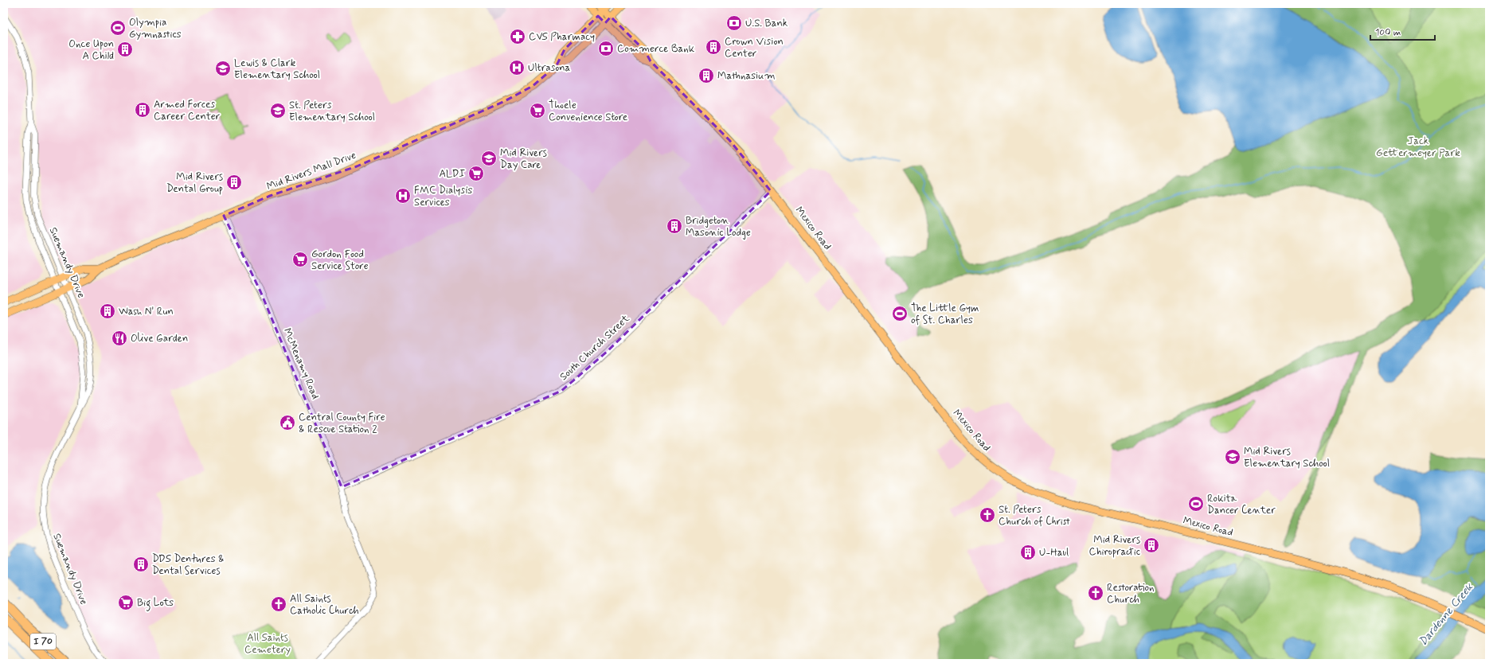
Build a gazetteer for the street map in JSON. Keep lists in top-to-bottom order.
{
  "streets": {
    "highway": ["I 70"],
    "main road": ["Mid Rivers Mall Drive", "Mexico Road"],
    "street": ["Suemandy Drive", "South Church Street", "McMenamy Road"]
  },
  "crossings": [
    ["Mid Rivers Mall Drive", "Mexico Road"],
    ["Mid Rivers Mall Drive", "Suemandy Drive"],
    ["Mid Rivers Mall Drive", "McMenamy Road"],
    ["Mexico Road", "South Church Street"],
    ["South Church Street", "McMenamy Road"]
  ],
  "water": ["Dardenne Creek"],
  "parks": ["Jack Gettermeyer Park", "All Saints Cemetery"],
  "places": {
    "bank": ["U.S. Bank", "Commerce Bank"],
    "sports": ["Olympia Gymnastics", "The Little Gym of St. Charles", "Rokita Dancer Center"],
    "pharmacy": ["CVS Pharmacy"],
    "building": [
      "Crown Vision Center",
      "Once Upon A Child",
      "Mathnasium",
      "Armed Forces Career Center",
      "Mid Rivers Dental Group",
      "Bridgeton Masonic Lodge",
      "Wash N' Run",
      "Mid Rivers Chiropractic",
      "U-Haul",
      "DDS Dentures & Dental Services"
    ],
    "hospital": ["Ultrasona", "FMC Dialysis Services"],
    "school or university": [
      "Lewis & Clark Elementary School",
      "St. Peters Elementary School",
      "Mid Rivers Day Care",
      "Mid Rivers Elementary School"
    ],
    "supermarket": [
      "Thoele Convenience Store",
      "ALDI",
      "Gordon Food Service Store",
      "Big Lots"
    ],
    "restaurant": ["Olive Garden"],
    "public building": ["Central County Fire & Rescue Station 2"],
    "church": ["St. Peters Church of Christ", "Restoration Church", "All Saints Catholic Church"]
  },
  "scale_bar": "100 m"
}
